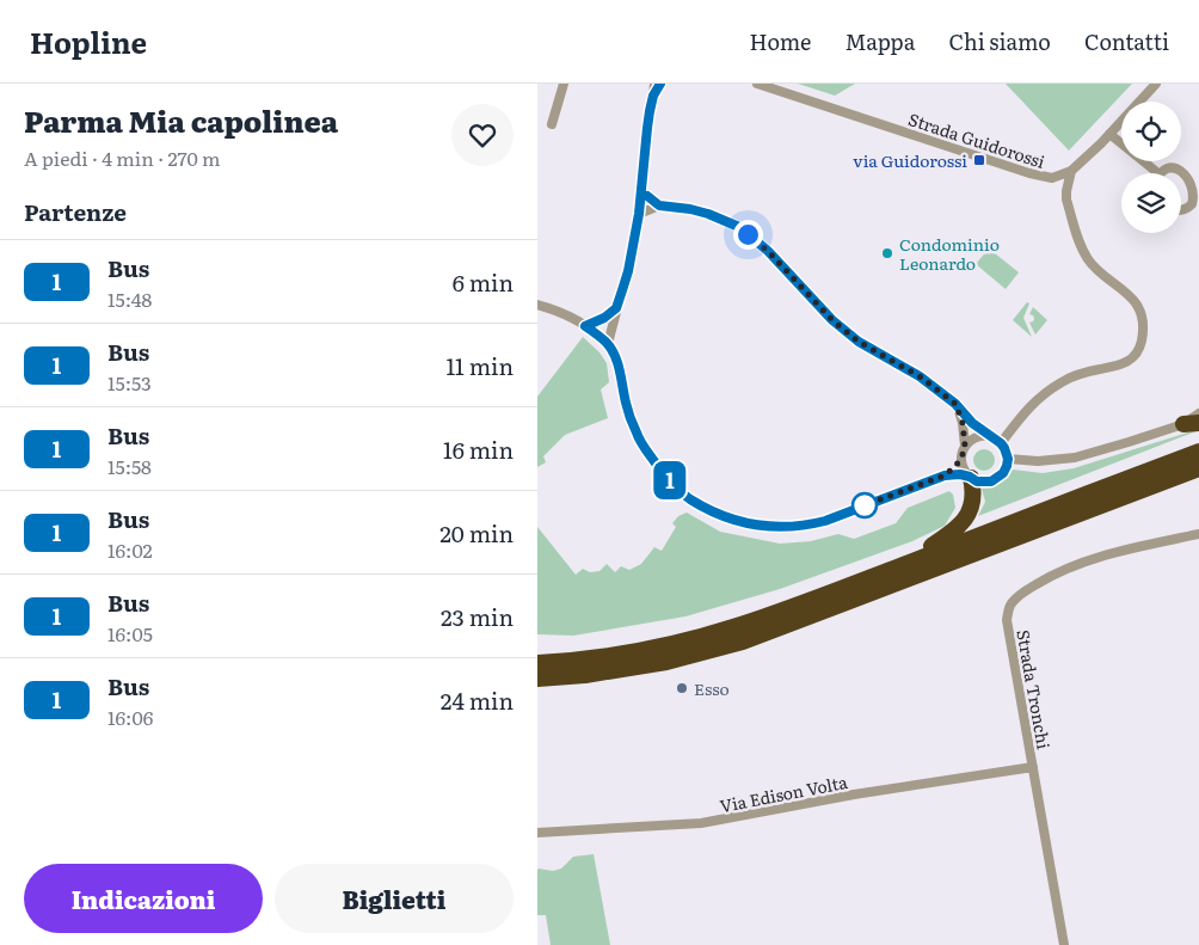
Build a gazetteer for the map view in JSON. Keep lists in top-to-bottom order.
{
  "streets": {
    "street": ["Strada Guidorossi", "Strada Tronchi", "Via Edison Volta"]
  },
  "crossings": [
    ["Strada Tronchi", "Via Edison Volta"]
  ],
  "places": {
    "transit": ["via Guidorossi"],
    "other": ["Condominio Leonardo", "Esso"]
  },
  "lines": ["bus line 1"],
  "page": {
    "header": "Hopline",
    "nav": [
      "Home",
      "Mappa",
      "Chi siamo",
      "Contatti"
    ],
    "heading": [
      ["Parma Mia capolinea", "A piedi · 4 min · 270 m"],
      "Partenze"
    ],
    "on_map": "1",
    "list": [
      {
        "mark": "1",
        "name": "Bus",
        "note": "15:48",
        "value": "6 min"
      },
      {
        "mark": "1",
        "name": "Bus",
        "note": "15:53",
        "value": "11 min"
      },
      {
        "mark": "1",
        "name": "Bus",
        "note": "15:58",
        "value": "16 min"
      },
      {
        "mark": "1",
        "name": "Bus",
        "note": "16:02",
        "value": "20 min"
      },
      {
        "mark": "1",
        "name": "Bus",
        "note": "16:05",
        "value": "23 min"
      },
      {
        "mark": "1",
        "name": "Bus",
        "note": "16:06",
        "value": "24 min"
      }
    ],
    "buttons": ["Indicazioni", "Biglietti"]
  }
}
